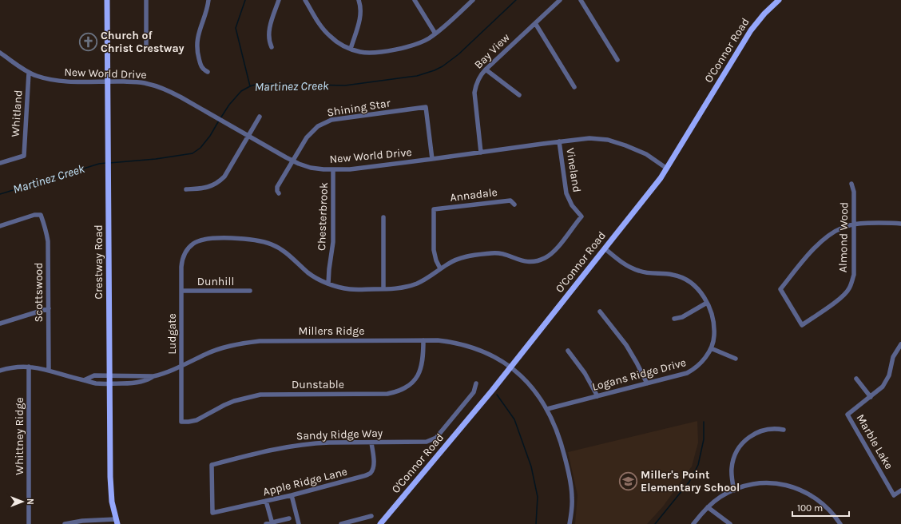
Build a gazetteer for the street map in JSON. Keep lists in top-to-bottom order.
{
  "streets": {
    "main road": ["O'Connor Road", "Crestway Road"],
    "street": [
      "Bay View",
      "New World Drive",
      "Shining Star",
      "Whitland",
      "Vineland",
      "Annadale",
      "Chesterbrook",
      "Almond Wood",
      "Dunhill",
      "Scottswood",
      "Millers Ridge",
      "Ludgate",
      "Logans Ridge Drive",
      "Dunstable",
      "Sandy Ridge Way",
      "Whittney Ridge",
      "Marble Lake",
      "Apple Ridge Lane"
    ]
  },
  "crossings": [
    ["O'Connor Road", "New World Drive"],
    ["O'Connor Road", "Millers Ridge"],
    ["O'Connor Road", "Logans Ridge Drive"],
    ["Bay View", "New World Drive"],
    ["New World Drive", "Shining Star"],
    ["New World Drive", "Whitland"],
    ["New World Drive", "Vineland"],
    ["New World Drive", "Chesterbrook"],
    ["New World Drive", "Crestway Road"],
    ["Vineland", "Annadale"],
    ["Chesterbrook", "Ludgate"],
    ["Crestway Road", "Millers Ridge"],
    ["Dunhill", "Ludgate"],
    ["Scottswood", "Millers Ridge"],
    ["Millers Ridge", "Ludgate"],
    ["Millers Ridge", "Logans Ridge Drive"],
    ["Millers Ridge", "Dunstable"],
    ["Millers Ridge", "Whittney Ridge"],
    ["Ludgate", "Dunstable"],
    ["Sandy Ridge Way", "Apple Ridge Lane"]
  ],
  "water": ["Martinez Creek"],
  "places": {
    "church": ["Church of Christ Crestway"],
    "school or university": ["Miller's Point Elementary School"]
  },
  "scale_bar": "100 m",
  "north": "right"
}
